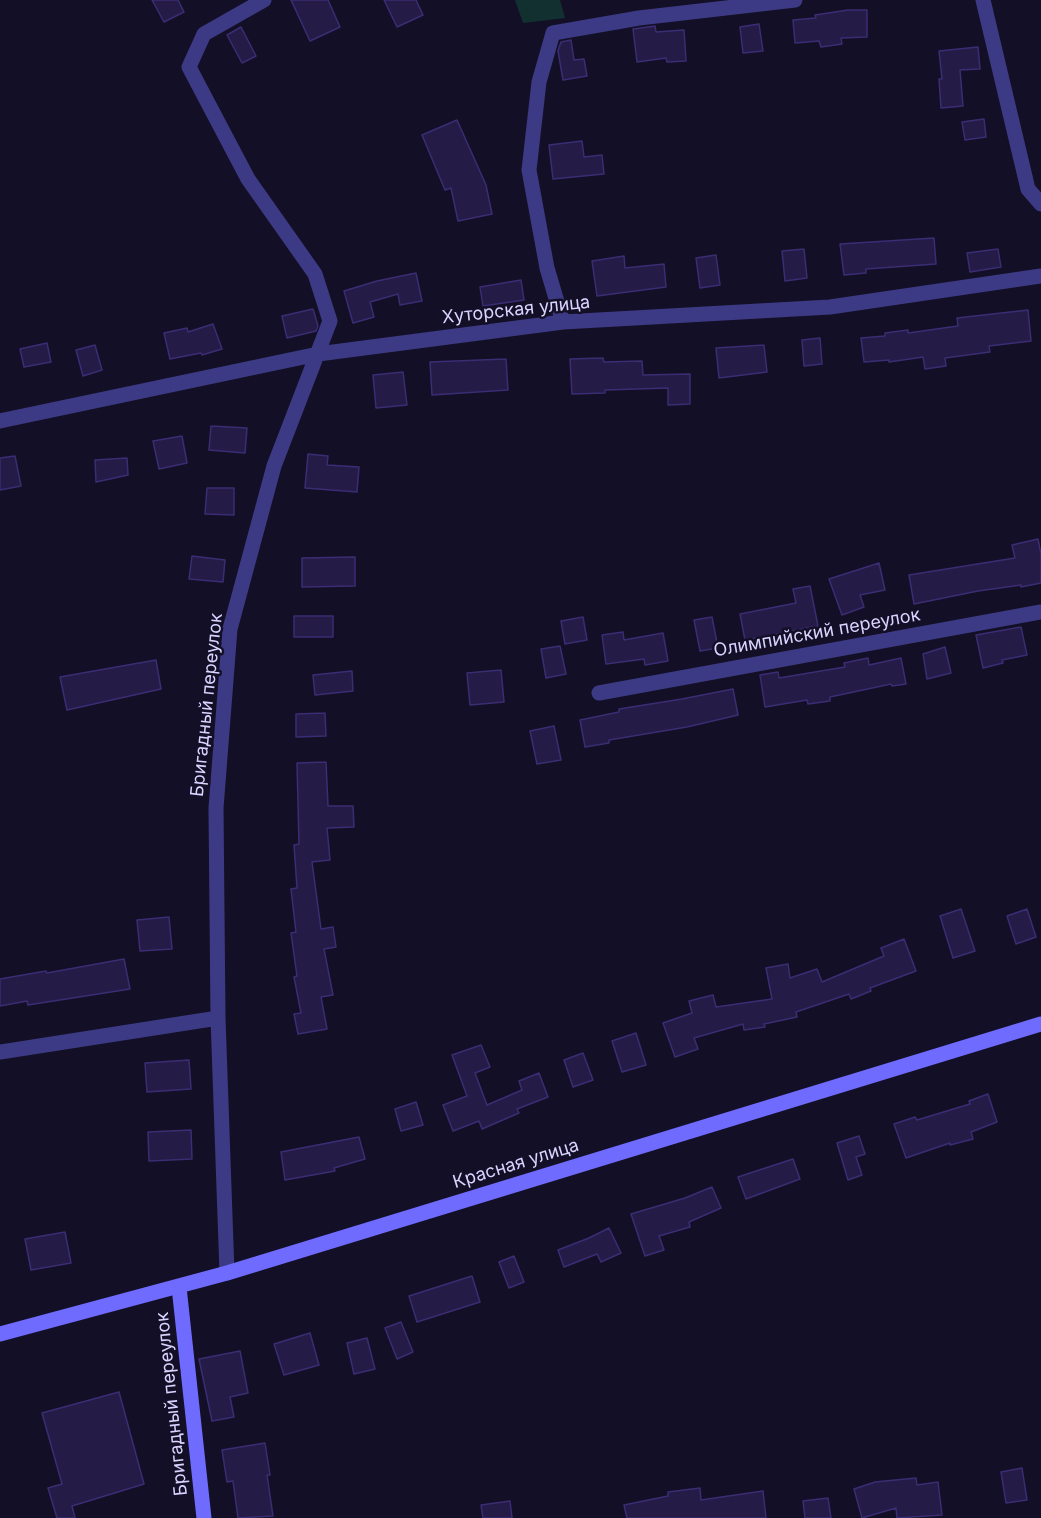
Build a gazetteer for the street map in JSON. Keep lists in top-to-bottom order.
{
  "streets": {
    "main road": ["Бригадный переулок", "Красная улица"],
    "street": ["Хуторская улица", "Олимпийский переулок"]
  },
  "crossings": [
    ["Хуторская улица", "Бригадный переулок"],
    ["Бригадный переулок", "Красная улица"]
  ]
}
